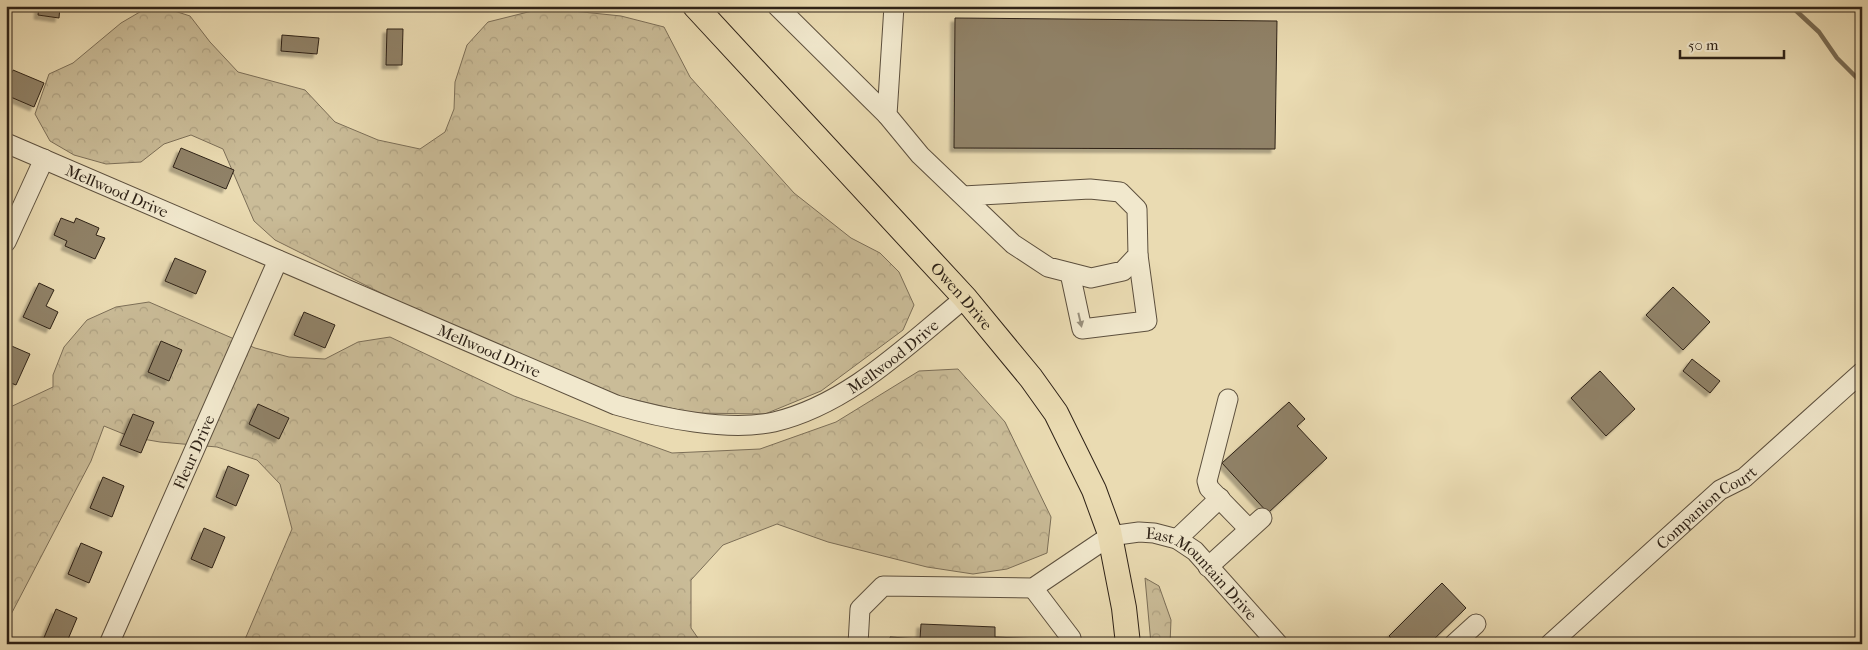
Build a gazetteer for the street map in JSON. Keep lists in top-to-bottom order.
{
  "streets": {
    "main road": ["Owen Drive"],
    "street": [
      "Mellwood Drive",
      "Fleur Drive",
      "Companion Court",
      "East Mountain Drive"
    ]
  },
  "crossings": [
    ["Mellwood Drive", "Owen Drive"],
    ["Mellwood Drive", "Fleur Drive"],
    ["Owen Drive", "East Mountain Drive"]
  ],
  "scale_bar": "50 m"
}
